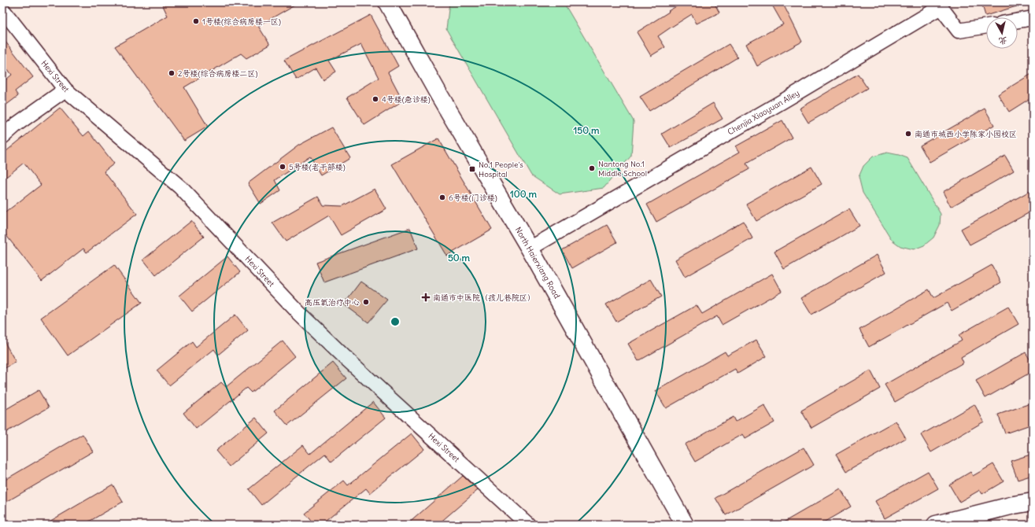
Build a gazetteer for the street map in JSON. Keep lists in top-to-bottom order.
{
  "streets": {
    "main road": ["North Haierxiang Road"],
    "street": ["Hexi Street", "Chenjia Xiaoyuan Alley"]
  },
  "crossings": [
    ["Chenjia Xiaoyuan Alley", "North Haierxiang Road"]
  ],
  "places": {
    "other": [
      "1号楼(综合病房楼一区)",
      "2号楼(综合病房楼二区)",
      "4号楼(急诊楼)",
      "南通市城西小学陈家小园校区",
      "5号楼(老干部楼)",
      "Nantong No.1 Middle School",
      "6号楼(门诊楼)",
      "高压氧治疗中心"
    ],
    "transit": ["No.1 People's Hospital"],
    "health": ["南通市中医院（孩儿巷院区）"]
  },
  "north": "bottom",
  "rings": ["150 m", "100 m", "50 m"]
}
